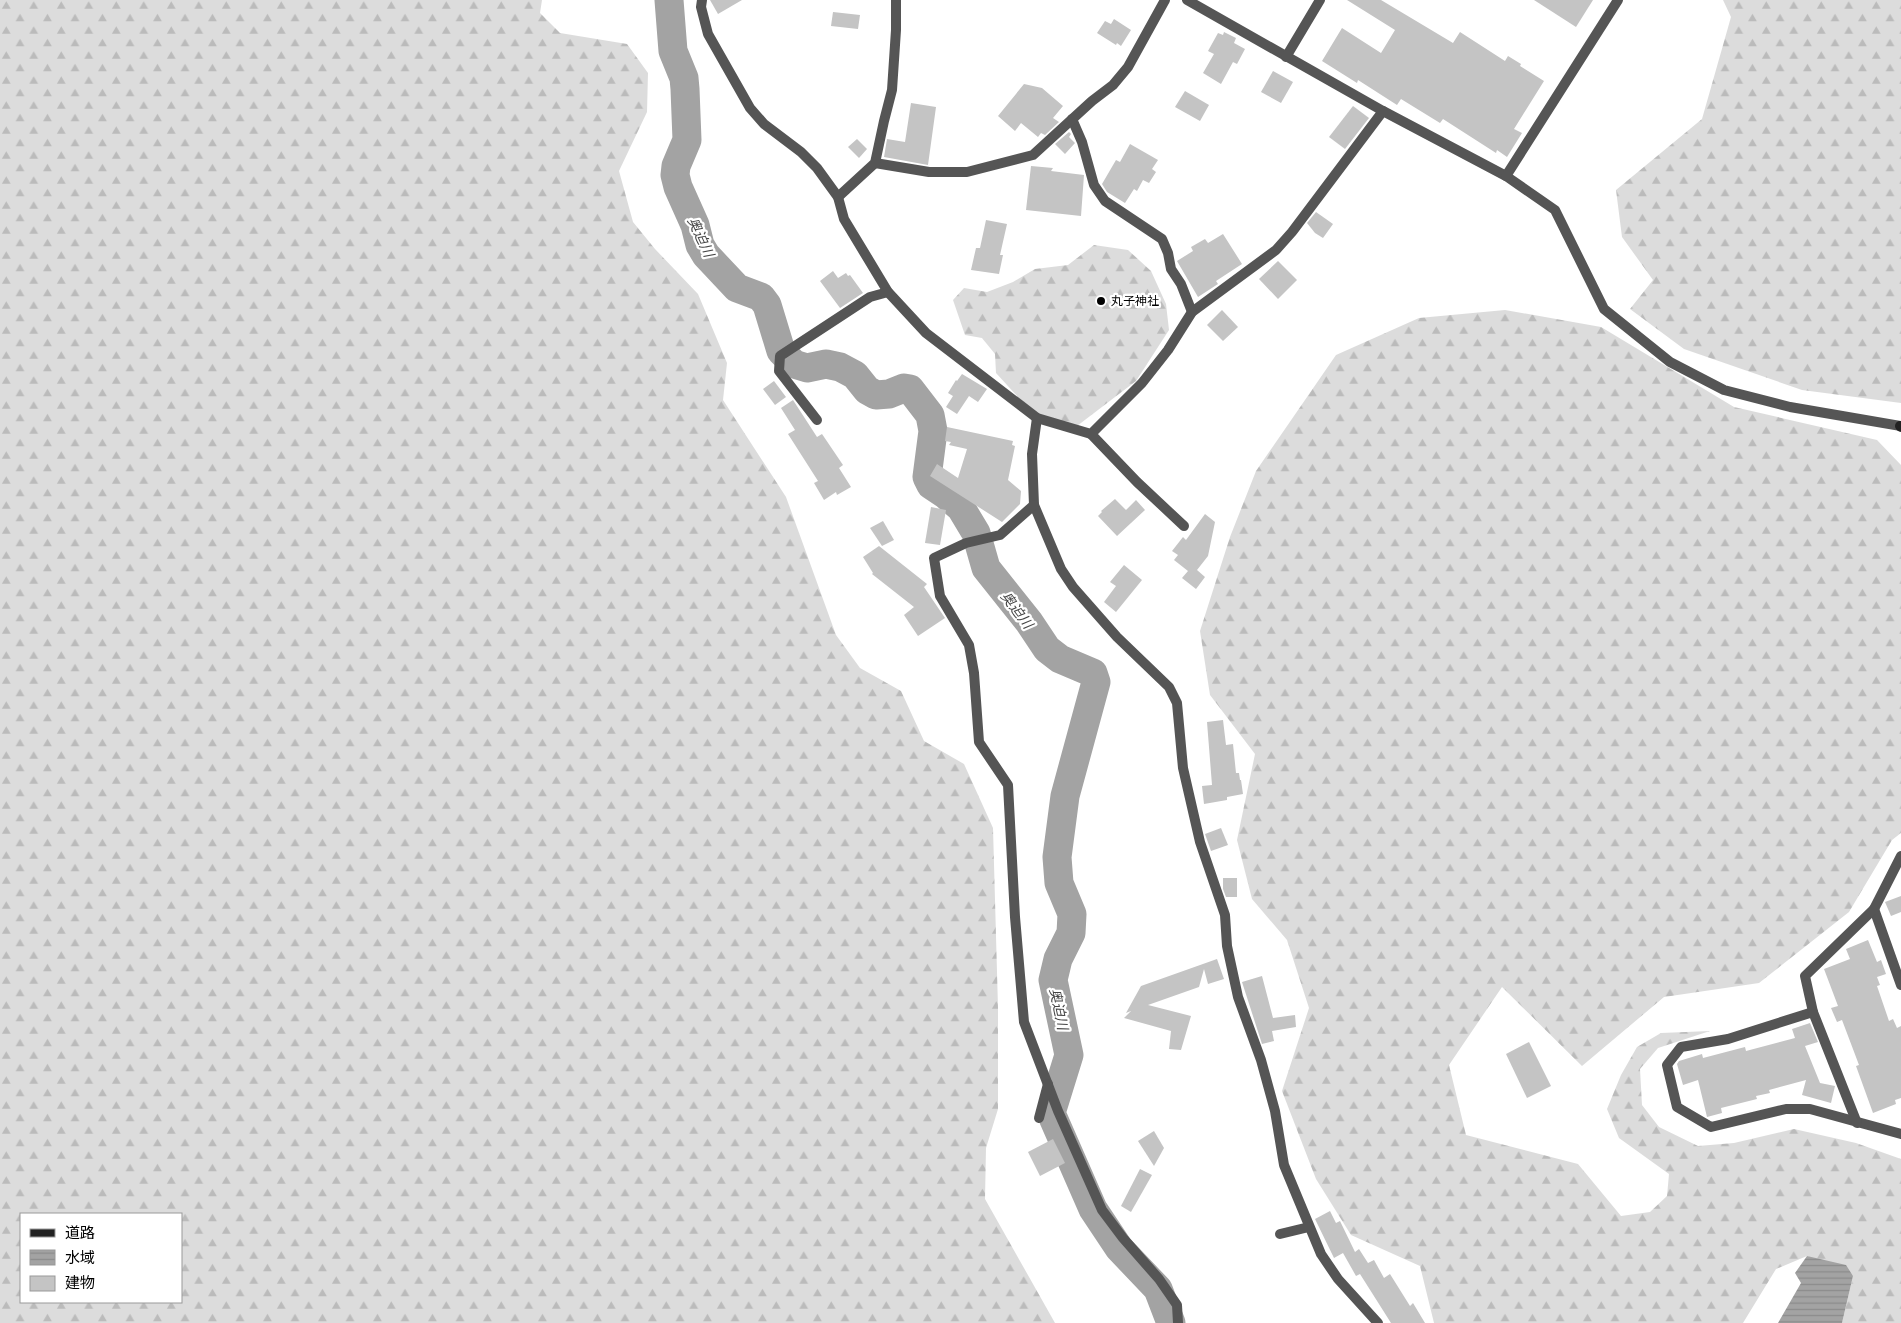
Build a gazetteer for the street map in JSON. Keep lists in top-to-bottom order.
{
  "water": ["奥迫川"],
  "places": ["丸子神社"],
  "legend": ["道路", "水域", "建物"]
}
